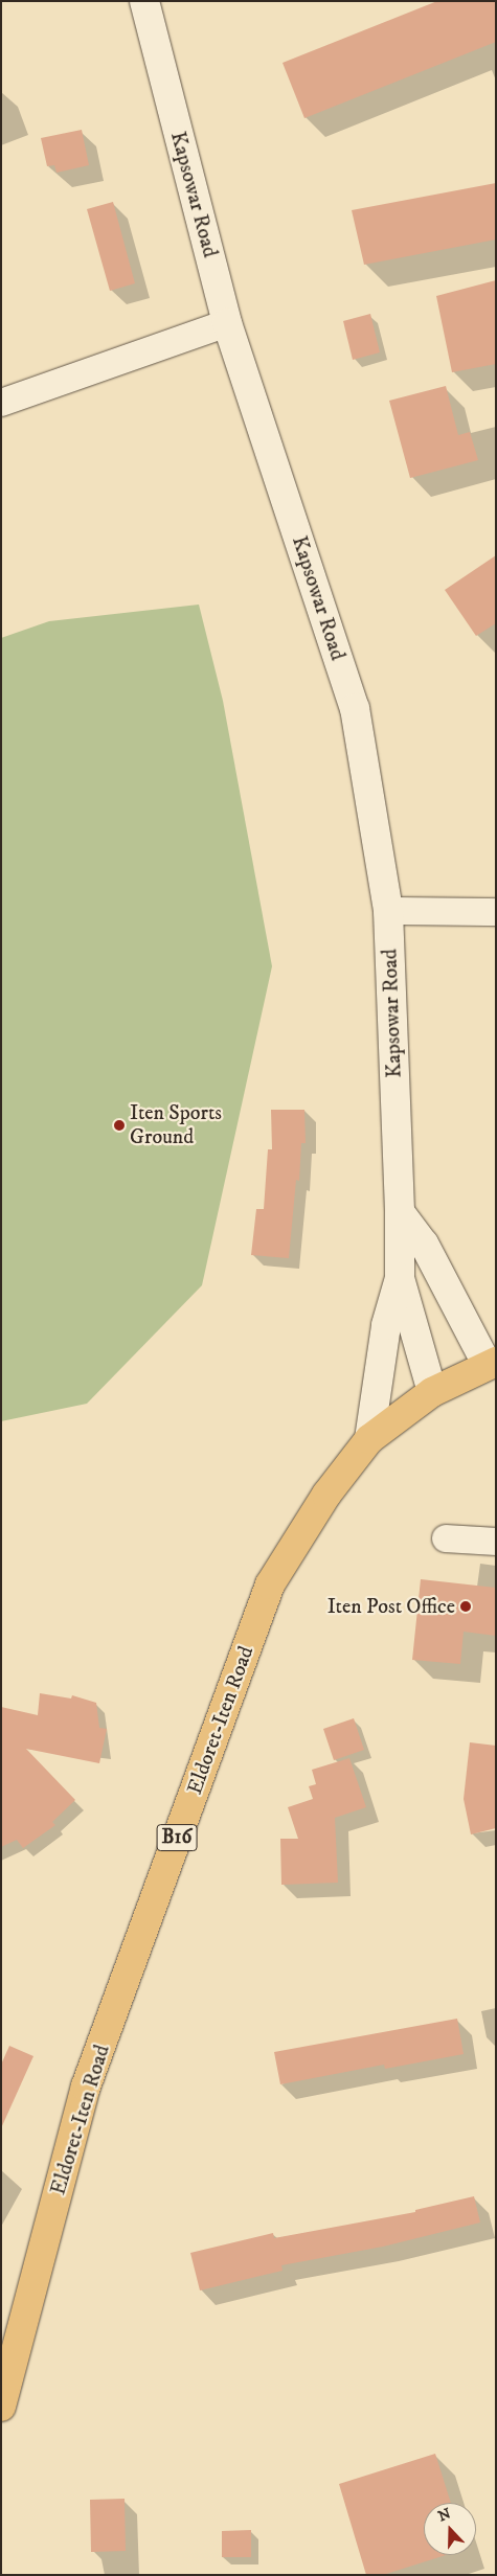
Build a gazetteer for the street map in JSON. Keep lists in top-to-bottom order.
{
  "streets": {
    "main road": ["Kapsowar Road", "Eldoret-Iten Road", "B16"]
  },
  "crossings": [
    ["Kapsowar Road", "Eldoret-Iten Road"]
  ],
  "places": ["Iten Sports Ground", "Iten Post Office"],
  "north": "top"
}
